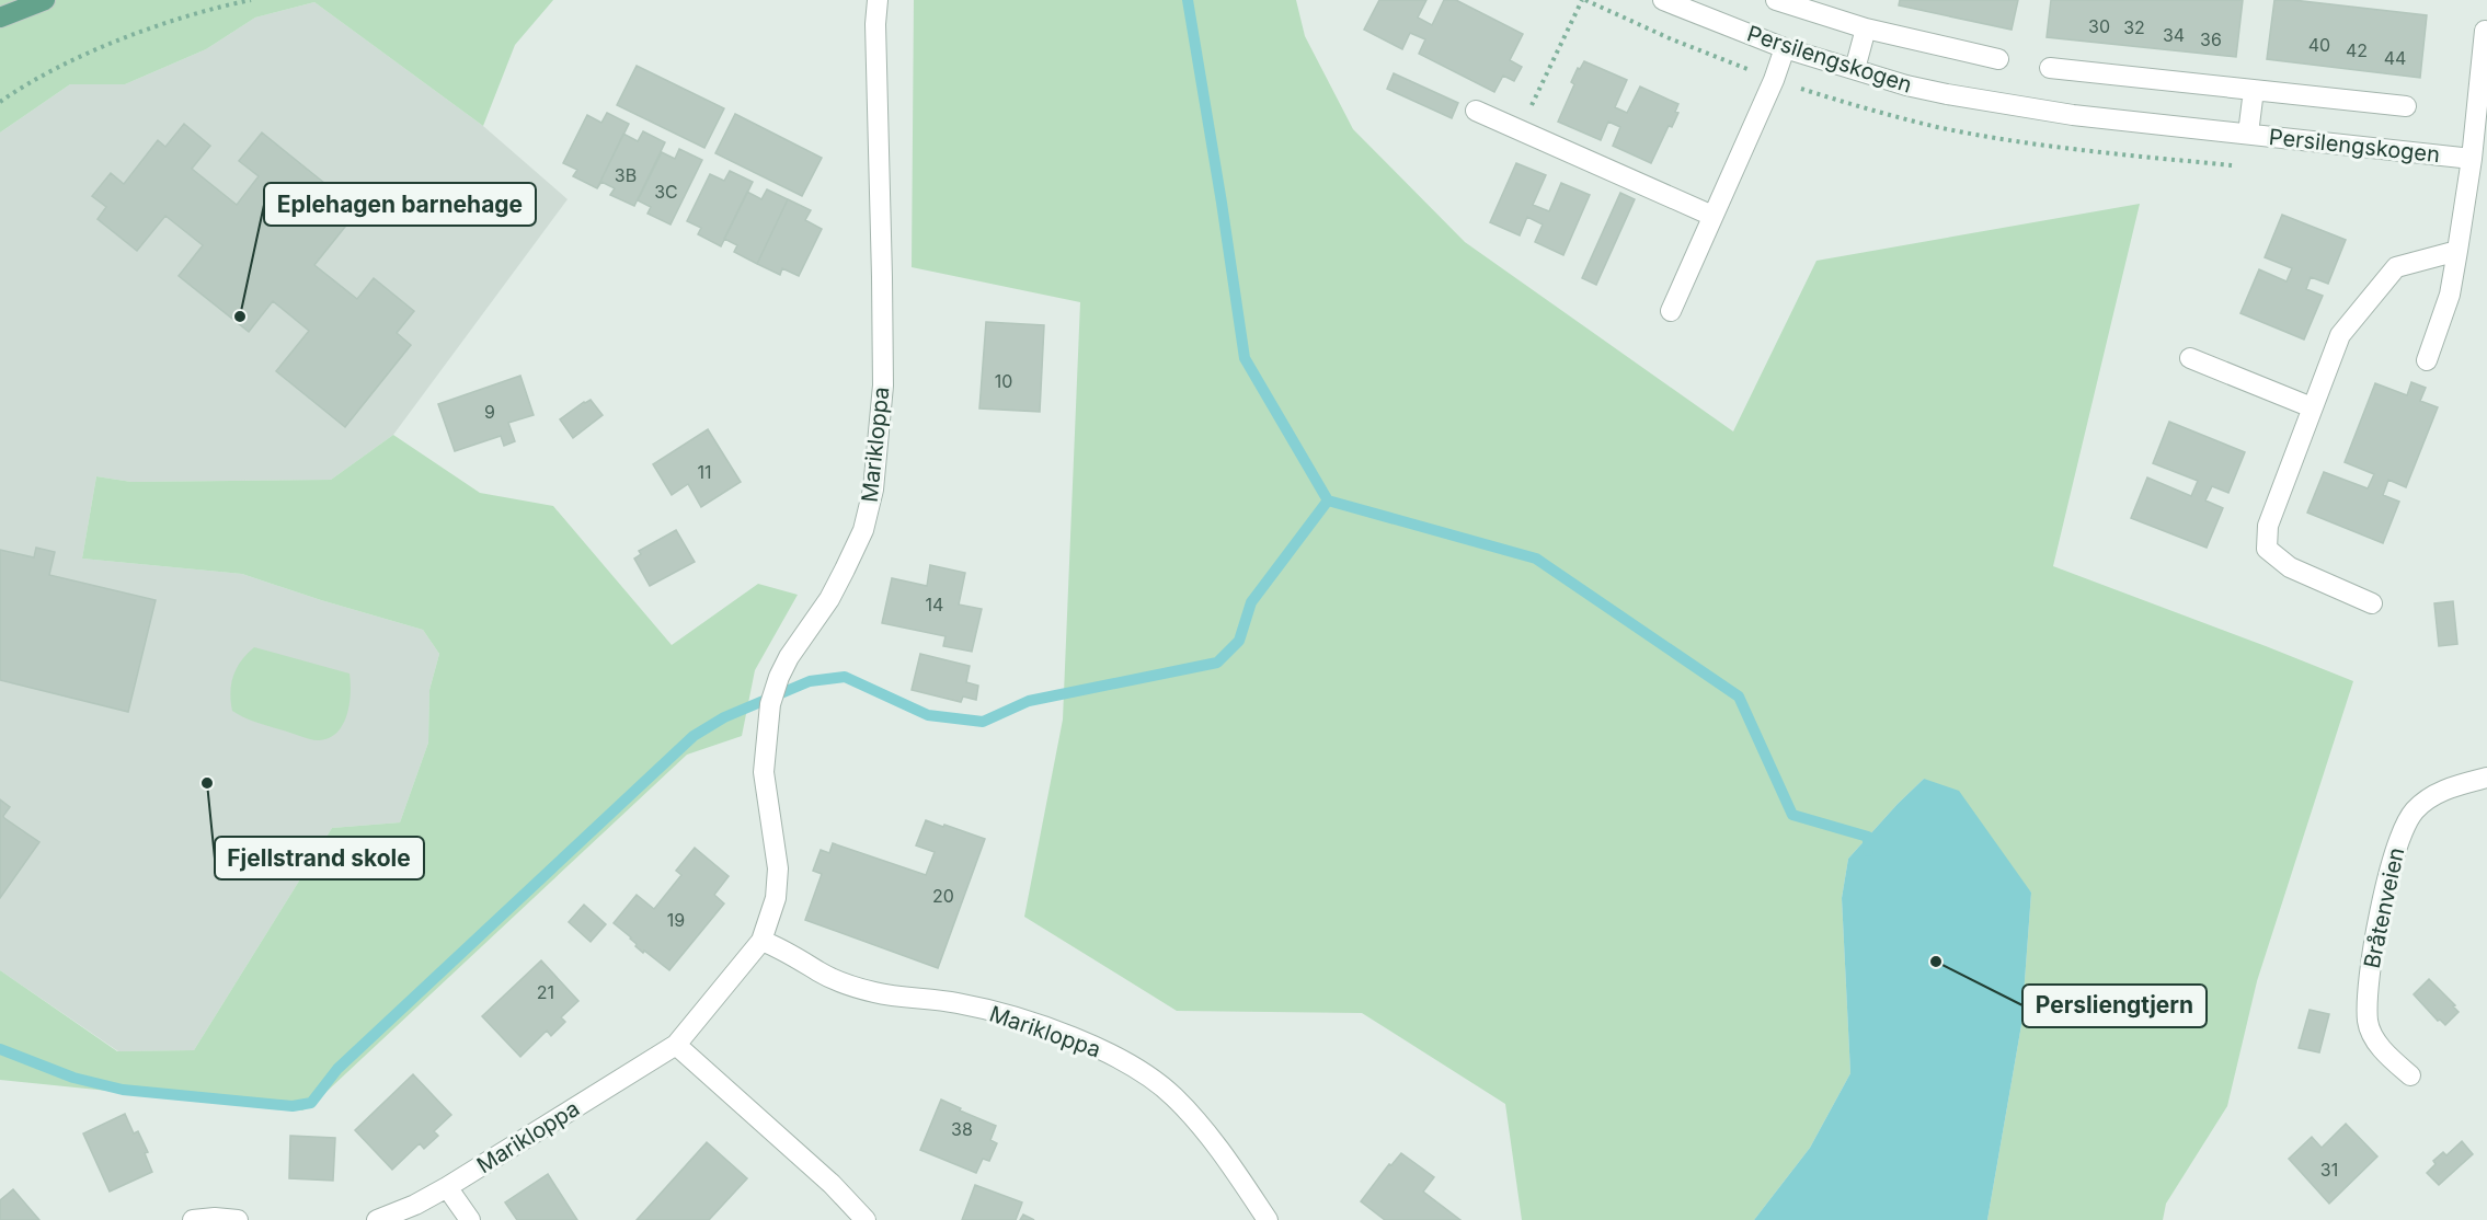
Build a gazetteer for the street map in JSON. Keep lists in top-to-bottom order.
{
  "streets": {
    "street": ["Persilengskogen", "Marikloppa", "Bråtenveien"]
  },
  "places": ["Eplehagen barnehage", "Fjellstrand skole", "Persliengtjern"],
  "house_numbers": [
    "30",
    "32",
    "34",
    "36",
    "40",
    "42",
    "44",
    "3B",
    "3C",
    "10",
    "9",
    "11",
    "14",
    "20",
    "19",
    "21",
    "38",
    "31"
  ]
}
